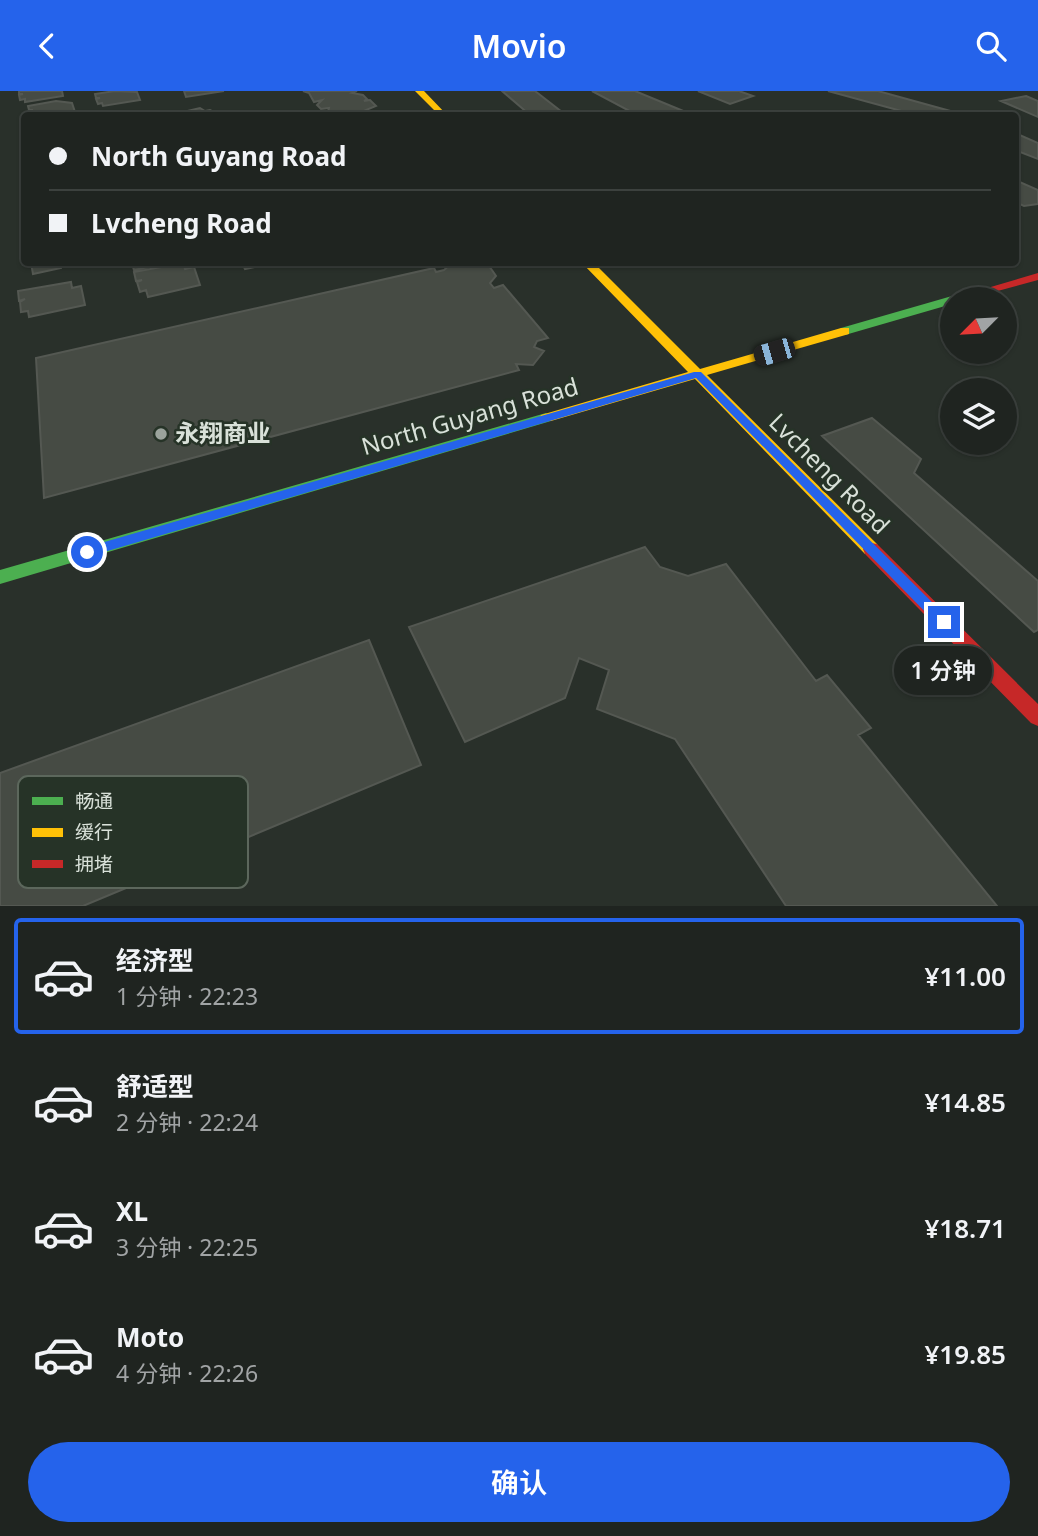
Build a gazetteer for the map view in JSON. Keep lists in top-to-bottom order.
{
  "streets": {
    "main road": ["North Guyang Road", "Lvcheng Road"]
  },
  "crossings": [
    ["North Guyang Road", "Lvcheng Road"]
  ],
  "places": ["永翔商业"],
  "legend": ["畅通", "缓行", "拥堵"],
  "north": "bottom left",
  "page": {
    "header": "Movio",
    "banner": ["North Guyang Road", "Lvcheng Road"],
    "bubble": "1 分钟",
    "list": [
      {
        "name": "经济型",
        "note": "1 分钟 · 22:23",
        "value": "¥11.00"
      },
      {
        "name": "舒适型",
        "note": "2 分钟 · 22:24",
        "value": "¥14.85"
      },
      {
        "name": "XL",
        "note": "3 分钟 · 22:25",
        "value": "¥18.71"
      },
      {
        "name": "Moto",
        "note": "4 分钟 · 22:26",
        "value": "¥19.85"
      }
    ],
    "buttons": "确认"
  }
}
